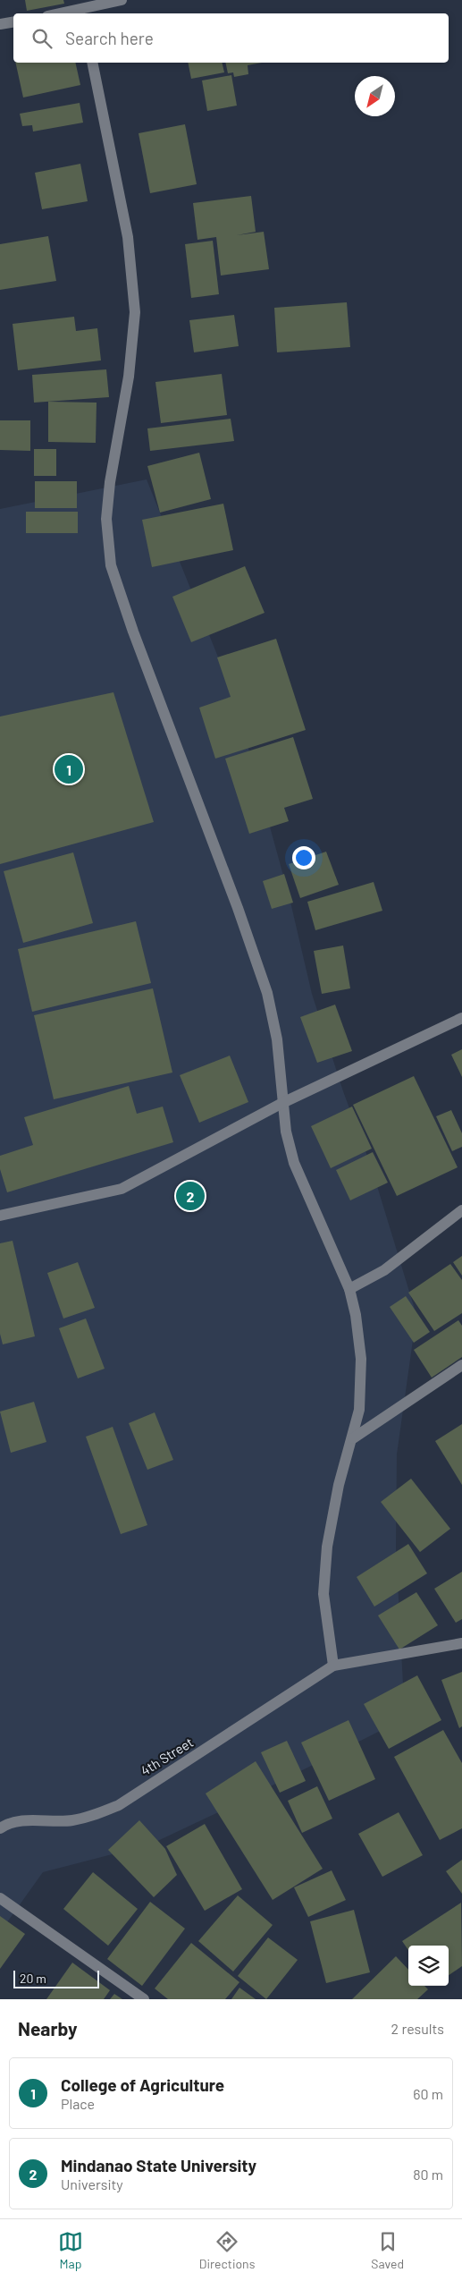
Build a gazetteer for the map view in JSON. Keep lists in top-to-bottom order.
{
  "streets": {
    "street": ["4th Street"]
  },
  "scale_bar": "20 m",
  "north": "bottom left",
  "page": {
    "search": "Search here",
    "pins": ["1", "2"],
    "scale": "20 m",
    "heading": ["Nearby", "2 results"],
    "list": [
      {
        "mark": "1",
        "name": "College of Agriculture",
        "note": "Place",
        "value": "60 m"
      },
      {
        "mark": "2",
        "name": "Mindanao State University",
        "note": "University",
        "value": "80 m"
      }
    ],
    "nav": ["Map", "Directions", "Saved"]
  }
}
